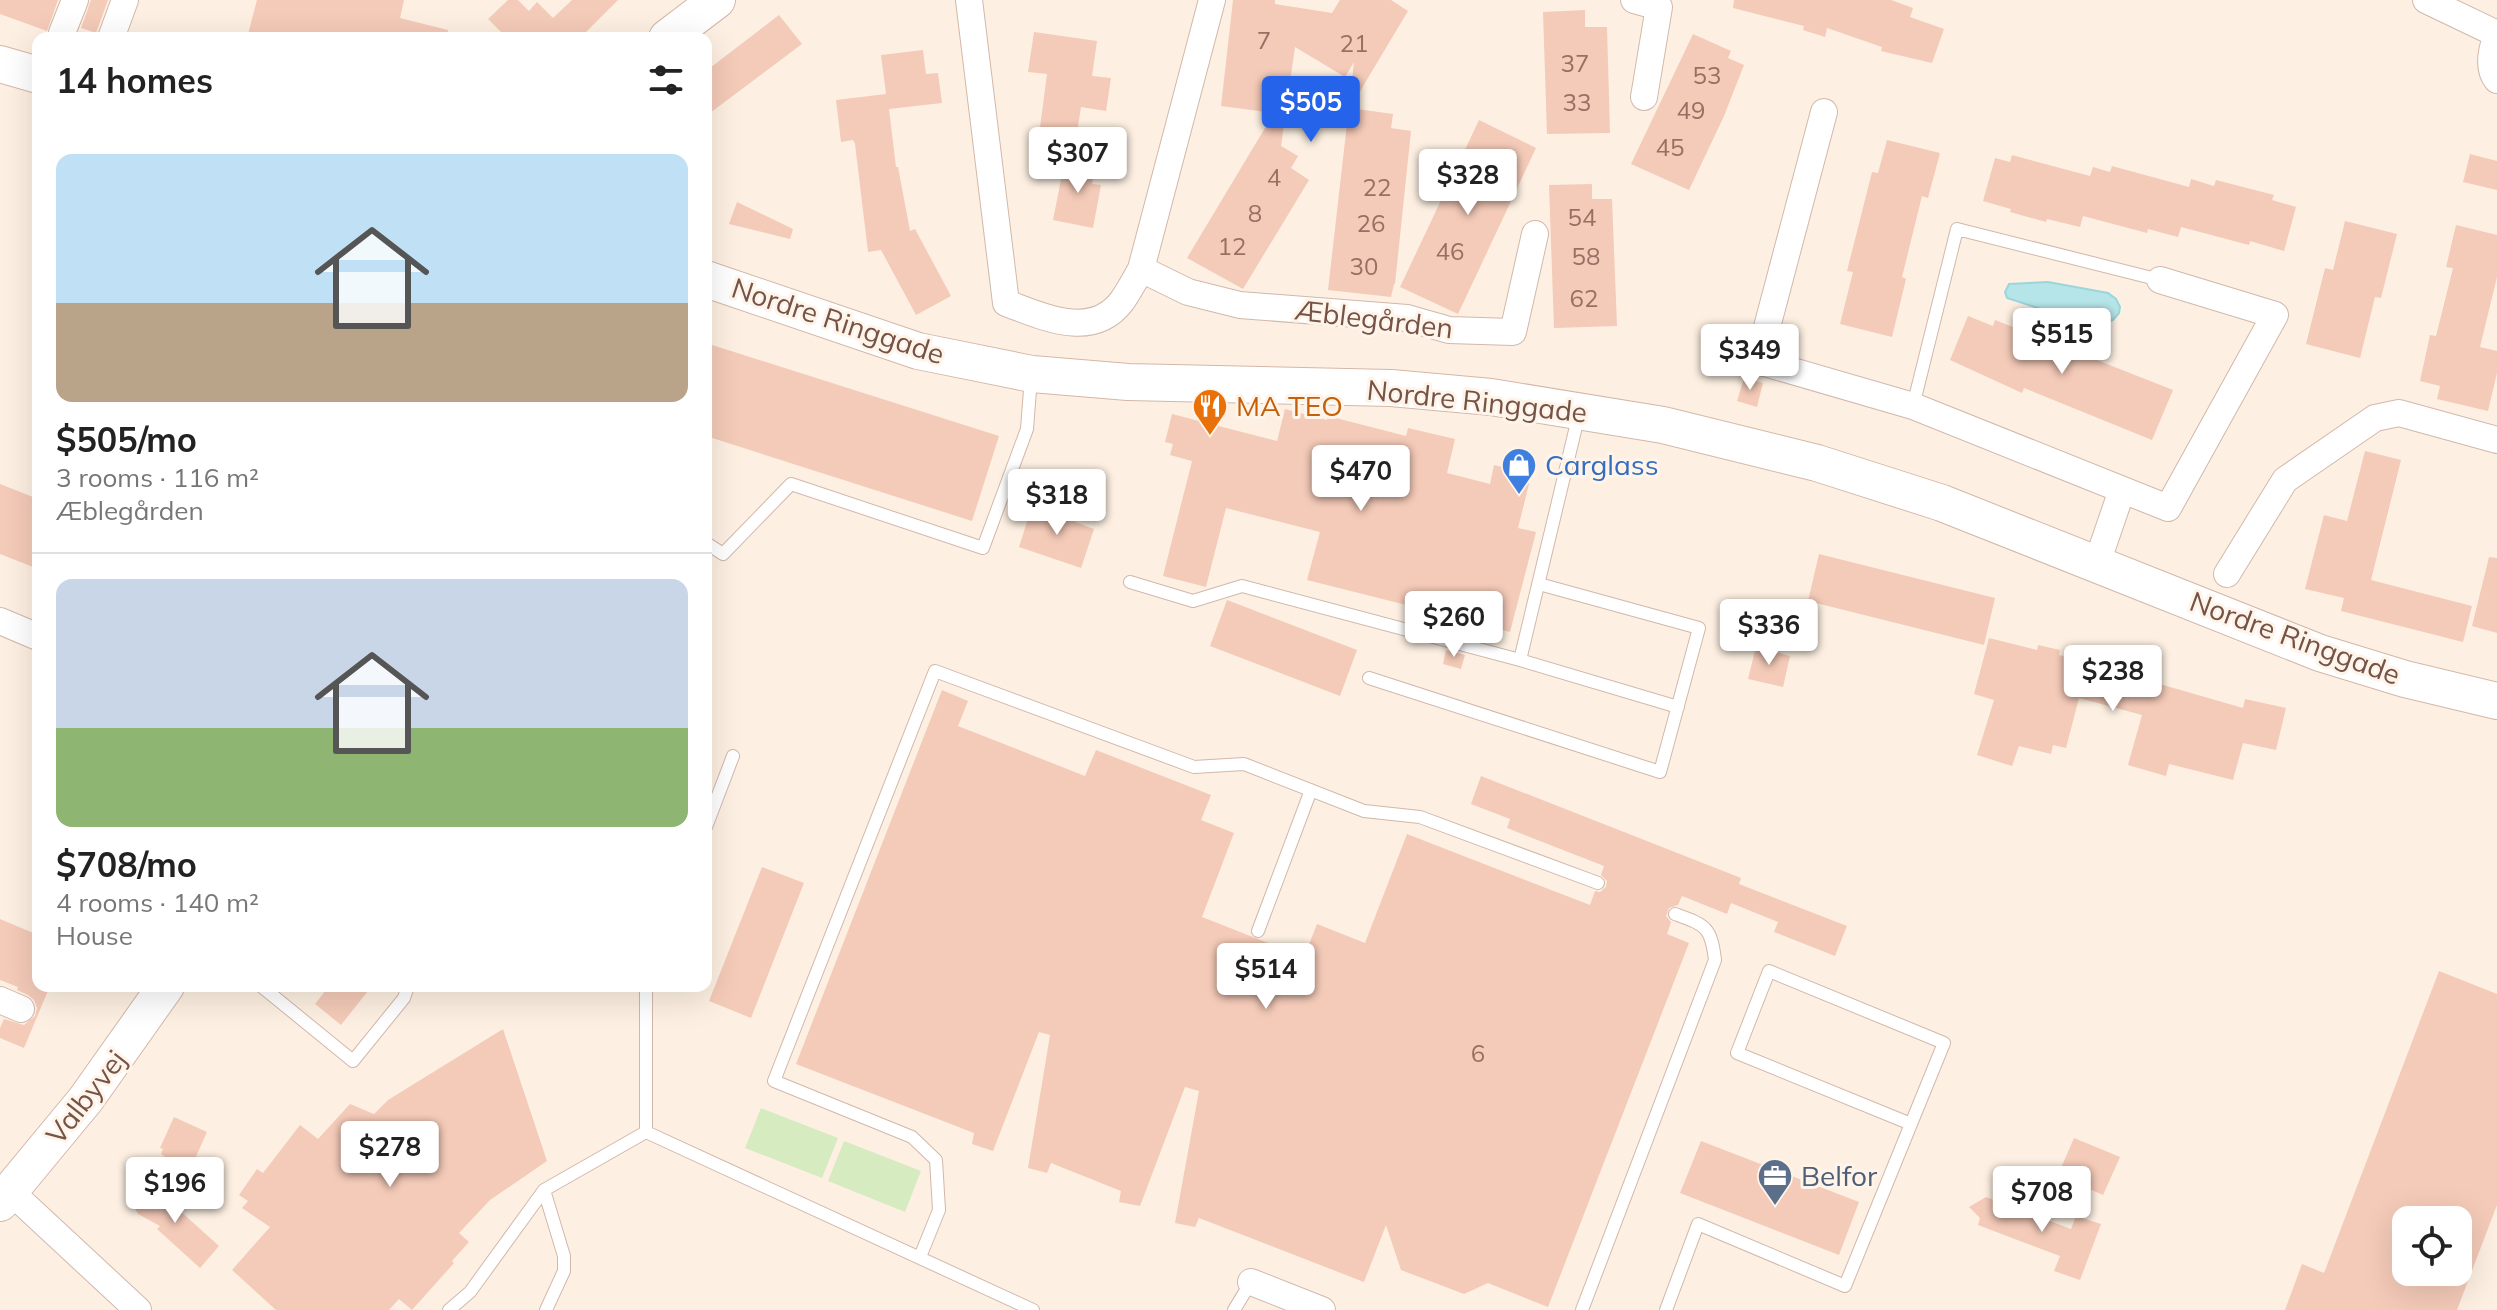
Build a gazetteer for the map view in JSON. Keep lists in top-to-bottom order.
{
  "streets": {
    "street": ["Æblegården", "Nordre Ringgade", "Valbyvej"]
  },
  "places": {
    "restaurant": ["MA TEO"],
    "shop": ["Carglass"],
    "office": ["Belfor"]
  },
  "house_numbers": [
    "7",
    "21",
    "37",
    "53",
    "33",
    "49",
    "45",
    "4",
    "22",
    "8",
    "54",
    "26",
    "12",
    "46",
    "58",
    "30",
    "62",
    "6"
  ],
  "page": {
    "heading": "14 homes",
    "price": [
      "$505",
      "$307",
      "$328",
      "$515",
      "$349",
      "$470",
      "$318",
      "$260",
      "$336",
      "$238",
      "$514",
      "$278",
      "$196",
      "$708"
    ],
    "list": [
      {
        "name": "$505/mo",
        "note": "3 rooms · 116 m² · Æblegården"
      },
      {
        "name": "$708/mo",
        "note": "4 rooms · 140 m² · House"
      }
    ]
  }
}
